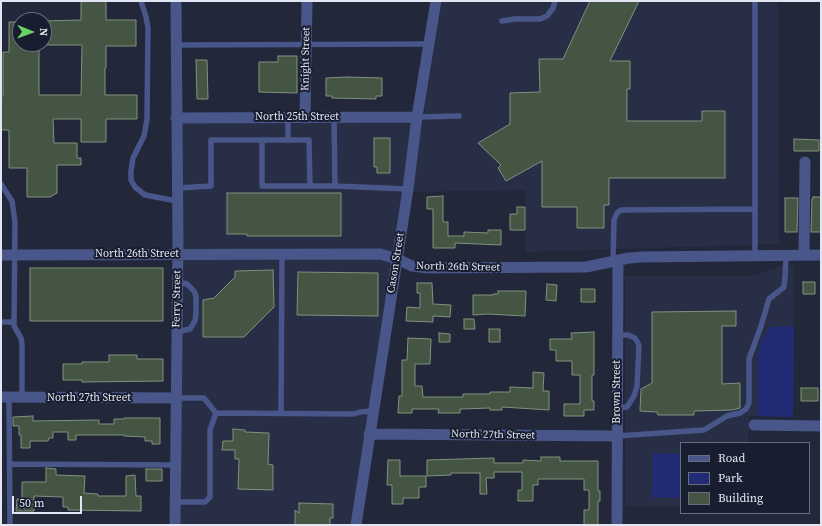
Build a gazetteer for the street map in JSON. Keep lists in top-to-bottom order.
{
  "streets": {
    "street": [
      "Knight Street",
      "North 25th Street",
      "North 26th Street",
      "Cason Street",
      "Ferry Street",
      "Brown Street",
      "North 27th Street"
    ]
  },
  "crossings": [
    ["Knight Street", "North 25th Street"],
    ["North 25th Street", "Cason Street"],
    ["North 25th Street", "Ferry Street"],
    ["North 26th Street", "Cason Street"],
    ["North 26th Street", "Ferry Street"],
    ["North 26th Street", "Brown Street"],
    ["Cason Street", "North 27th Street"],
    ["Ferry Street", "North 27th Street"],
    ["Brown Street", "North 27th Street"]
  ],
  "legend": ["Road", "Park", "Building"],
  "scale_bar": "50 m",
  "north": "right"
}
